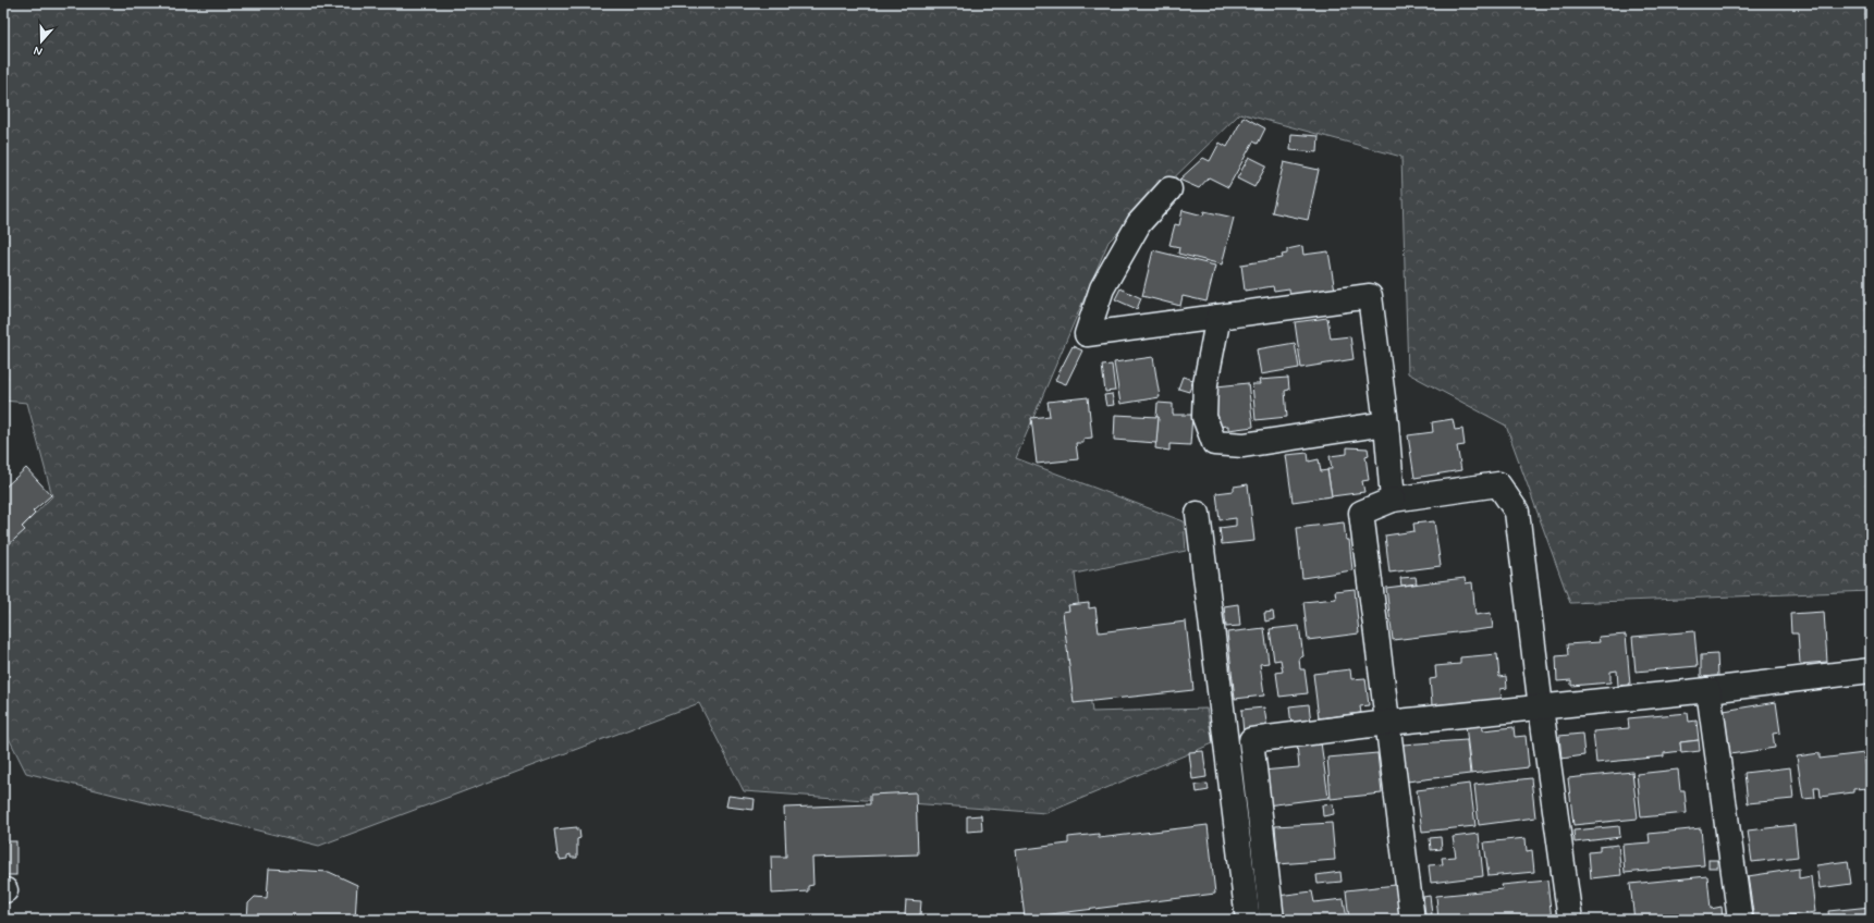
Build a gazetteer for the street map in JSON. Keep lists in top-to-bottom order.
{
  "north": "bottom"
}
